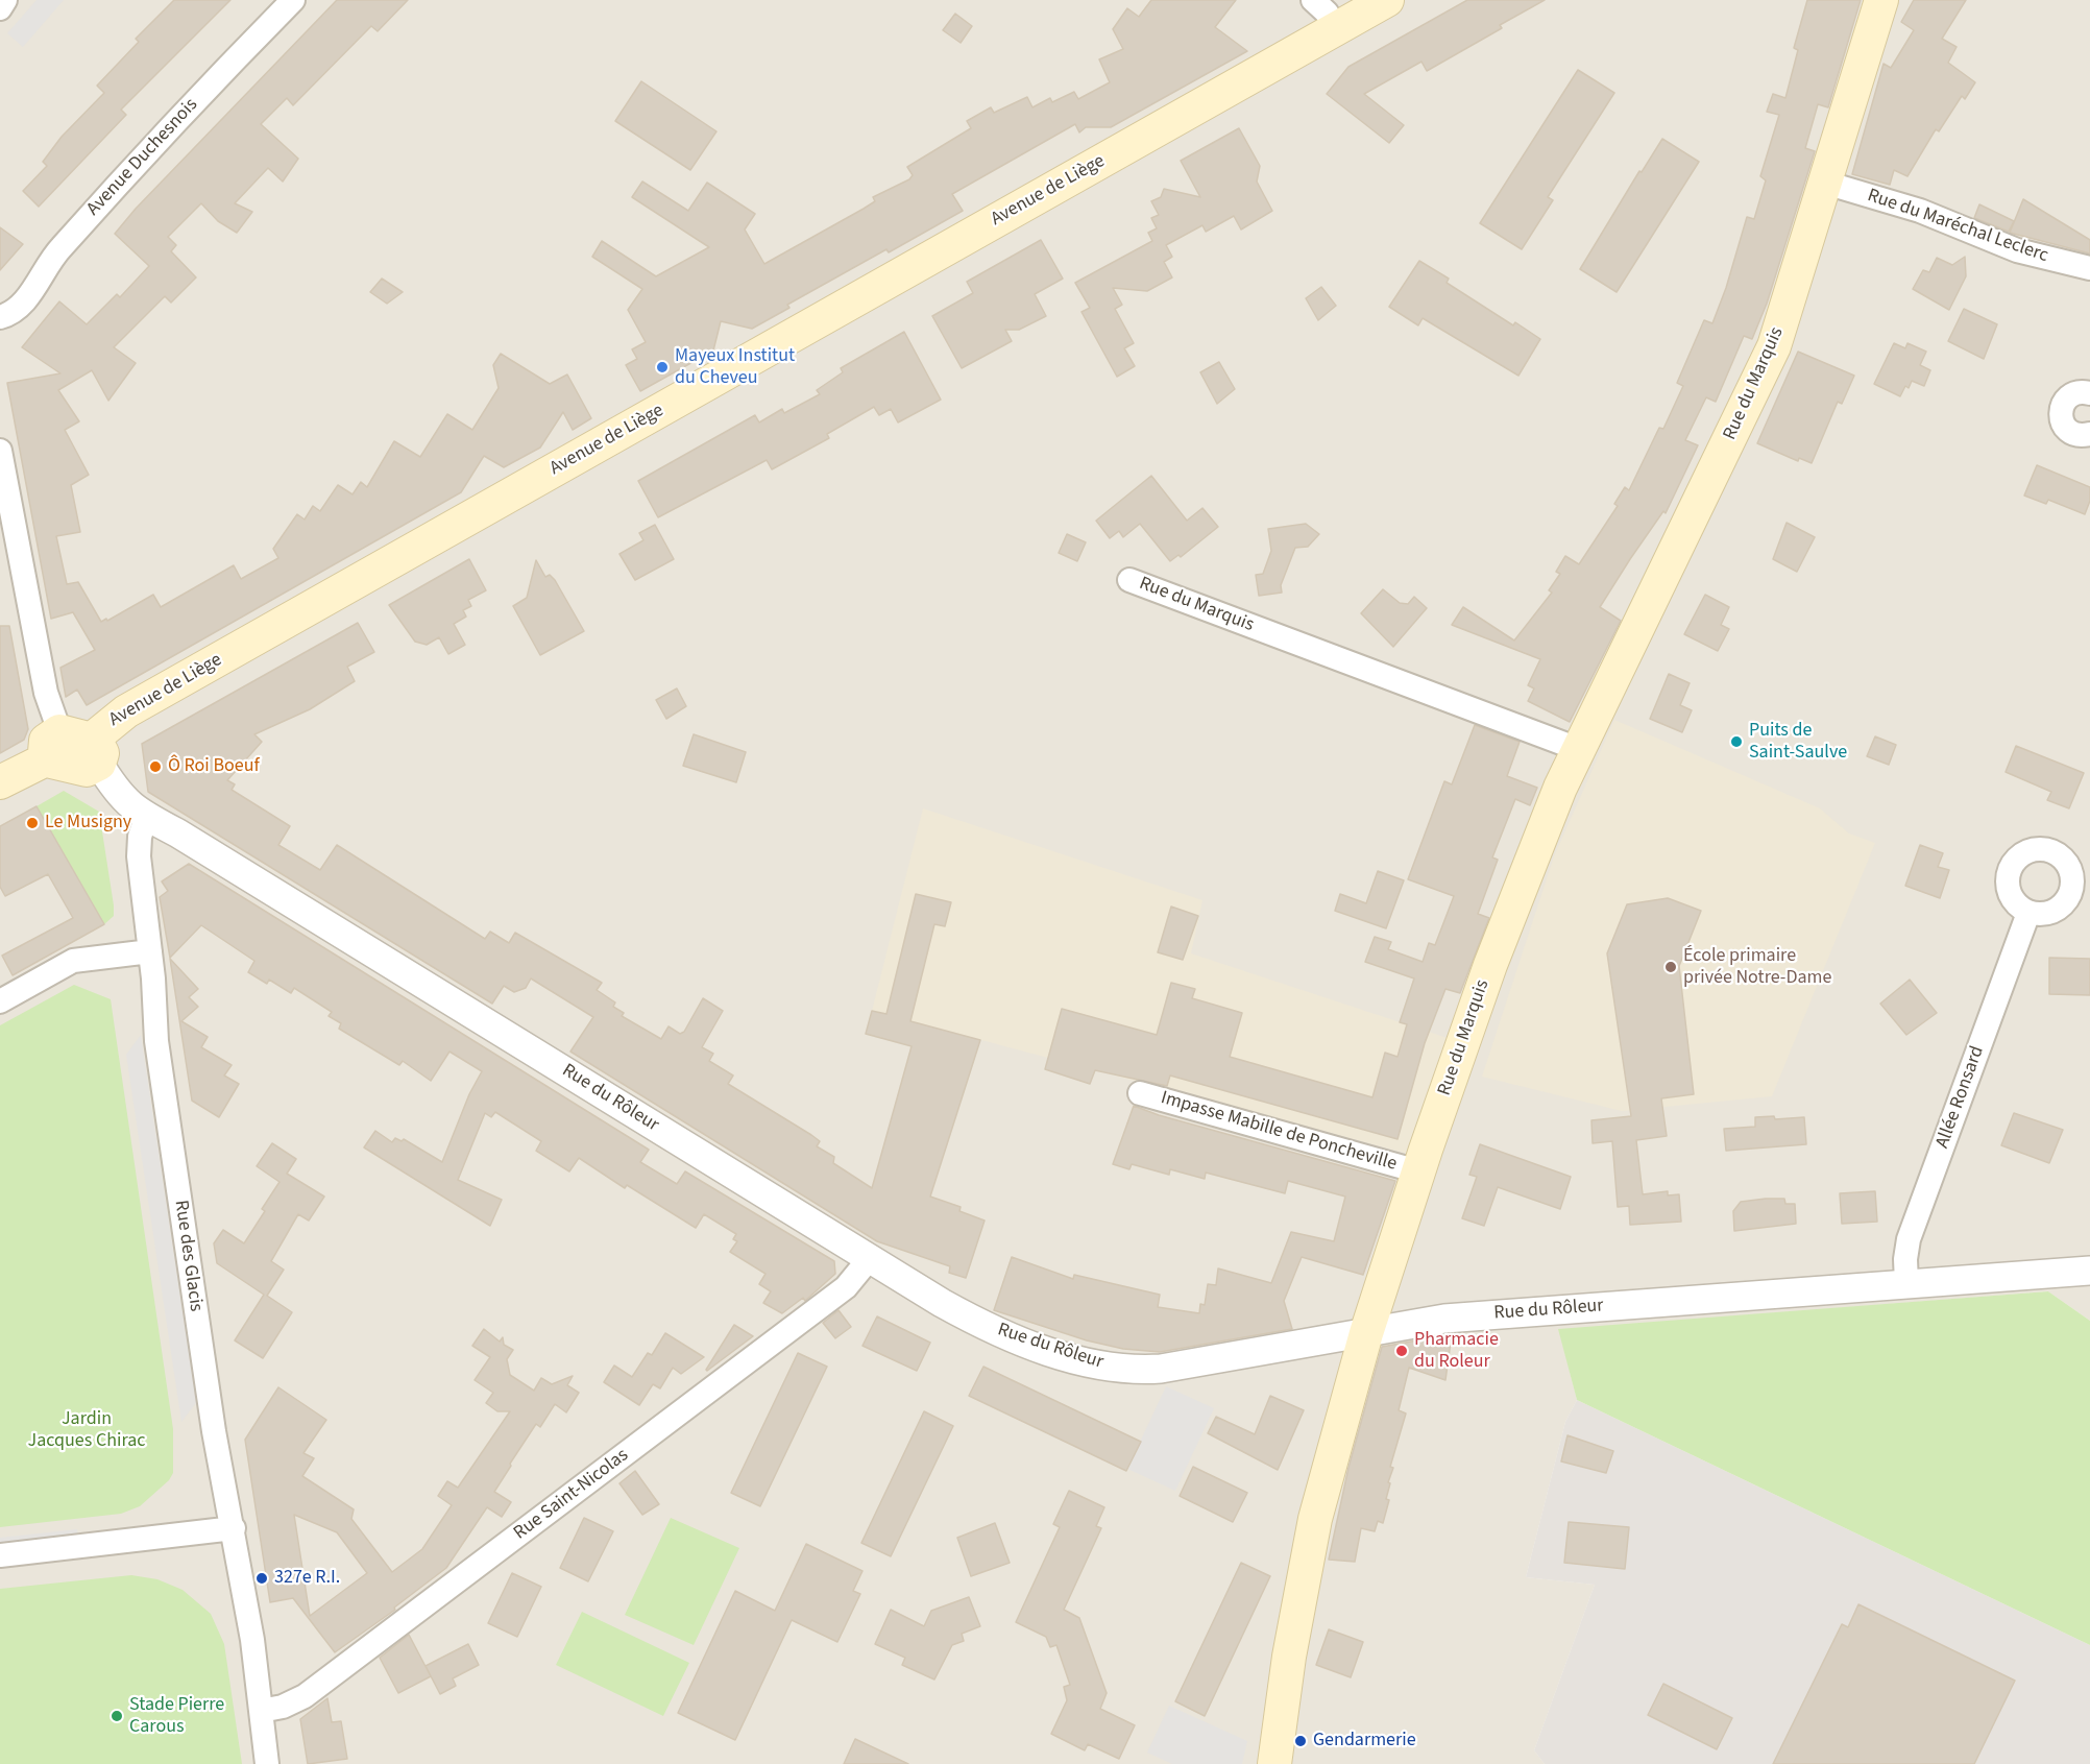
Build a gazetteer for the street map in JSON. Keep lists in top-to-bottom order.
{
  "streets": {
    "main road": ["Avenue de Liège", "Rue du Marquis"],
    "street": [
      "Avenue Duchesnois",
      "Rue du Maréchal Leclerc",
      "Allée Ronsard",
      "Rue du Rôleur",
      "Impasse Mabille de Poncheville",
      "Rue des Glacis",
      "Rue Saint-Nicolas"
    ]
  },
  "crossings": [
    ["Rue du Maréchal Leclerc", "Rue du Marquis"],
    ["Rue du Marquis", "Rue du Rôleur"],
    ["Rue du Marquis", "Impasse Mabille de Poncheville"],
    ["Allée Ronsard", "Rue du Rôleur"],
    ["Rue du Rôleur", "Rue des Glacis"],
    ["Rue du Rôleur", "Rue Saint-Nicolas"],
    ["Rue des Glacis", "Rue Saint-Nicolas"]
  ],
  "parks": ["Jardin Jacques Chirac"],
  "places": [
    "Mayeux Institut du Cheveu",
    "Puits de Saint-Saulve",
    "Ô Roi Boeuf",
    "Le Musigny",
    "École primaire privée Notre-Dame",
    "Pharmacie du Roleur",
    "327e R.I.",
    "Stade Pierre Carous",
    "Gendarmerie"
  ]
}
